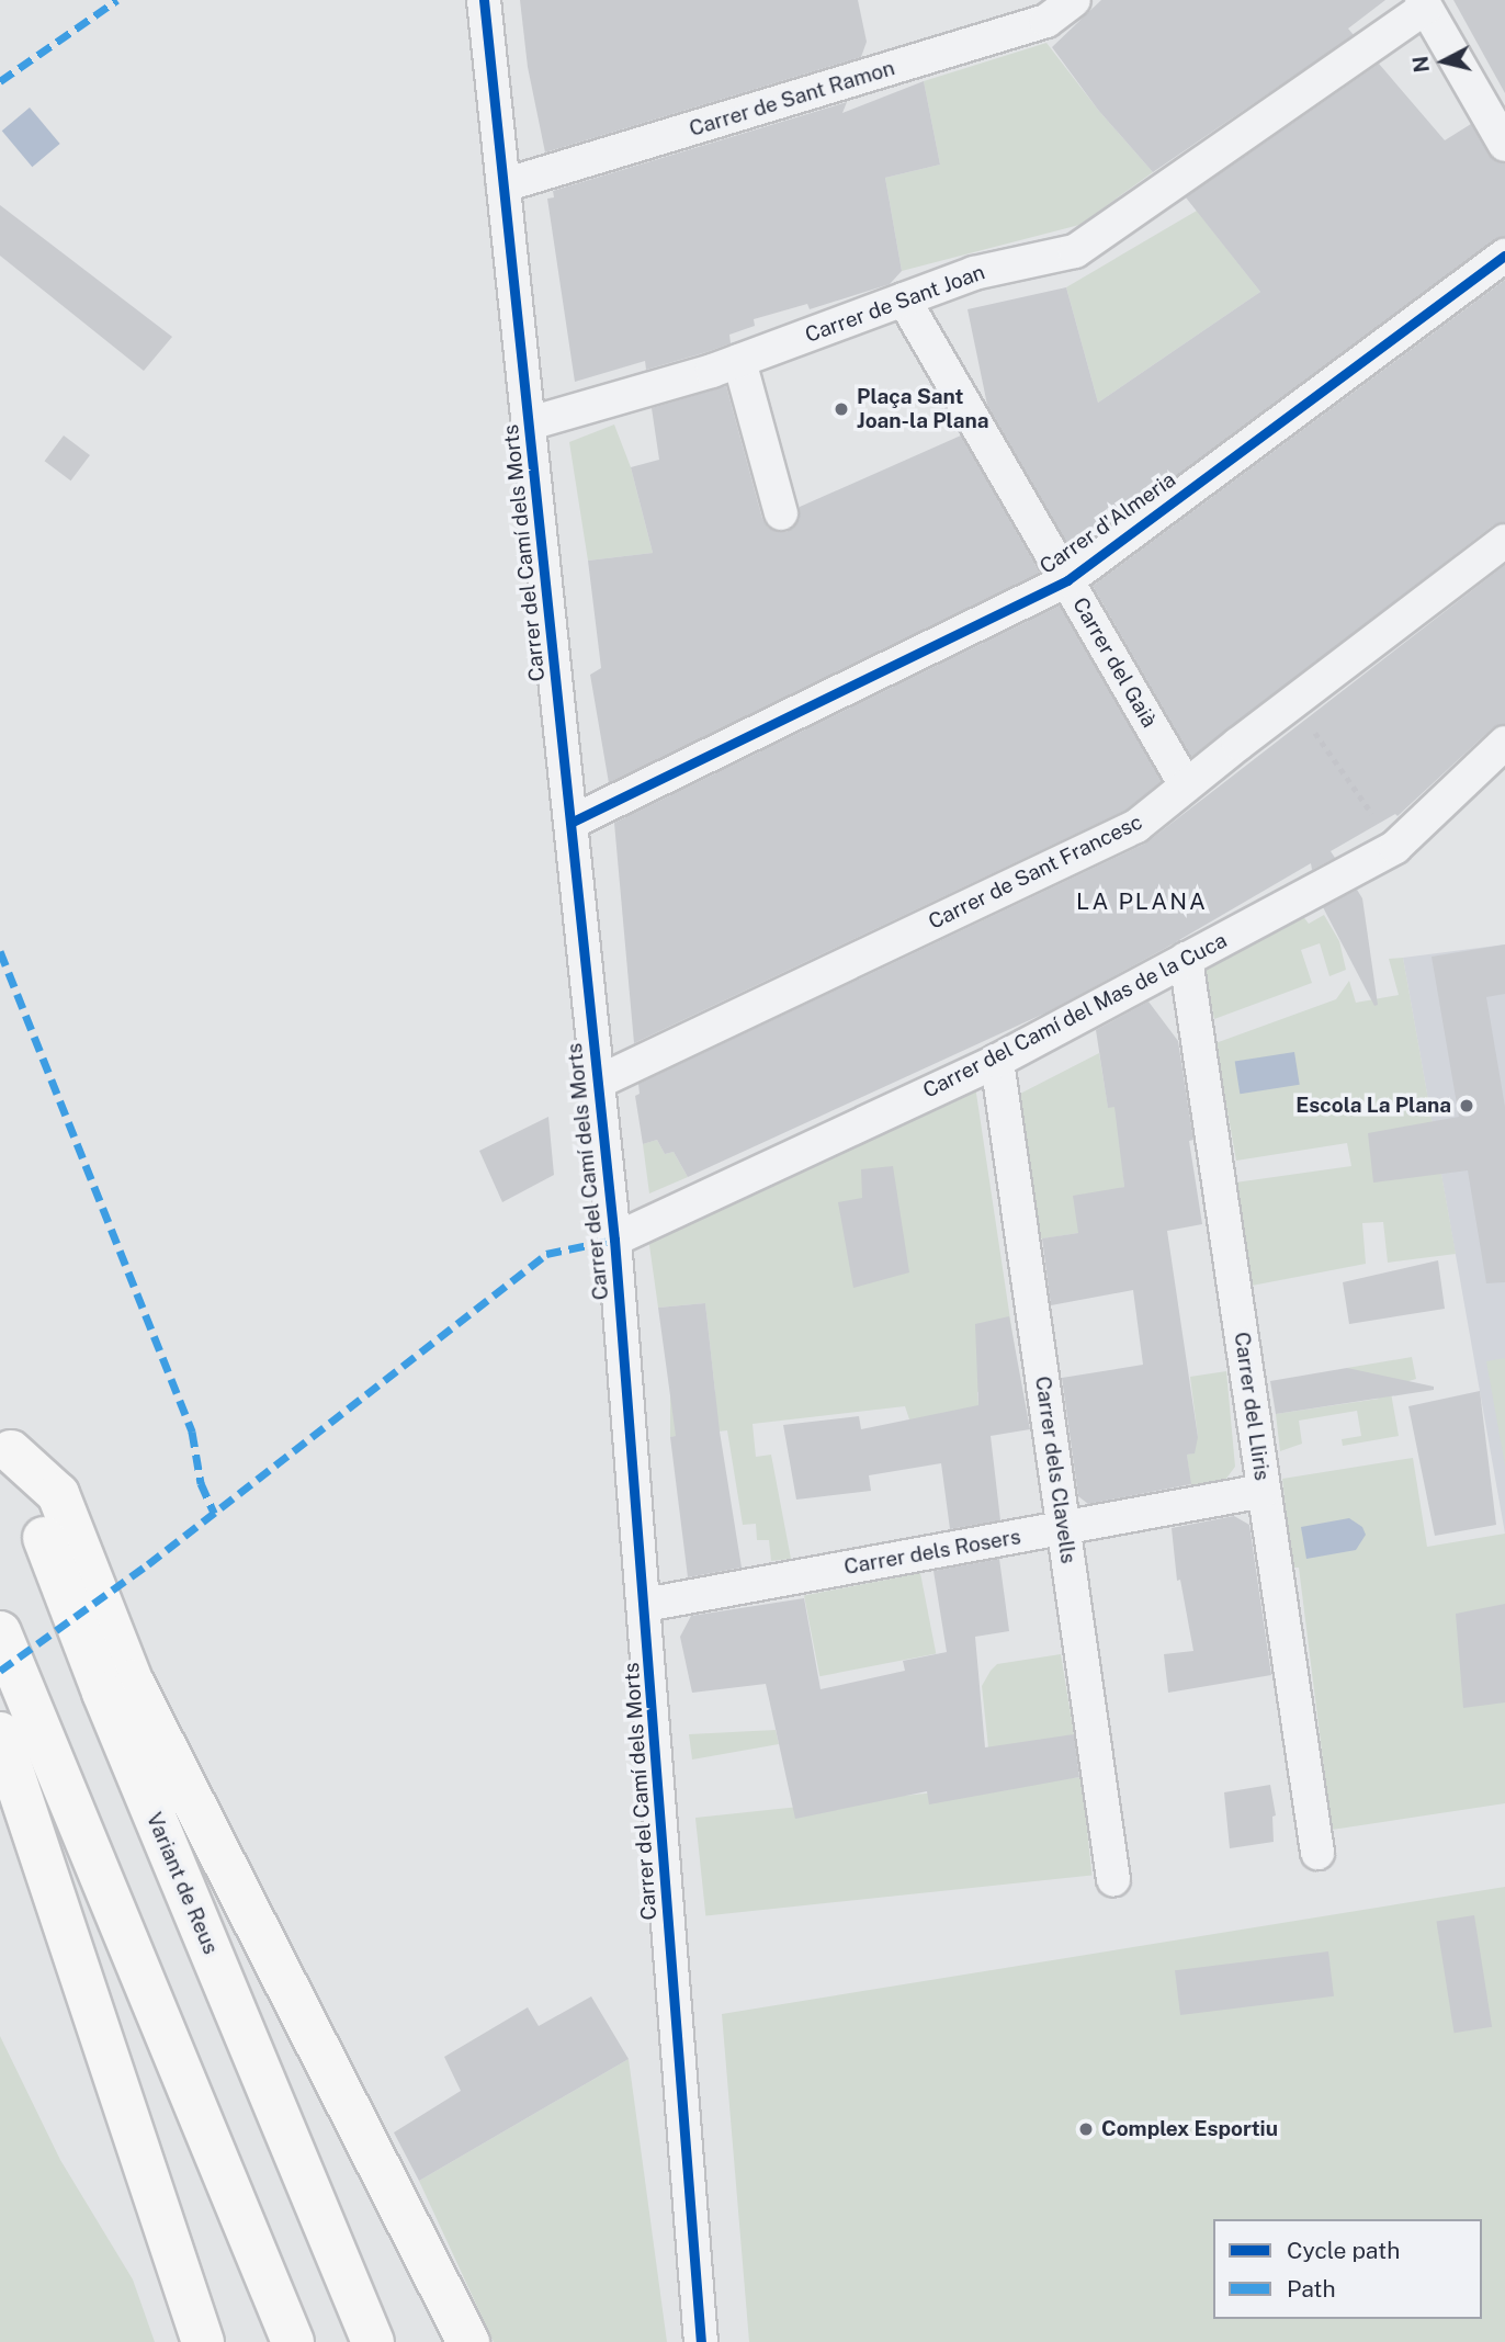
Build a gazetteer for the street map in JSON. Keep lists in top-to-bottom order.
{
  "streets": {
    "highway": ["Variant de Reus"],
    "street": [
      "Carrer de Sant Ramon",
      "Carrer de Sant Joan",
      "Carrer d'Almeria",
      "Carrer del Camí dels Morts",
      "Carrer del Gaià",
      "Carrer de Sant Francesc",
      "Carrer del Camí del Mas de la Cuca",
      "Carrer del Lliris",
      "Carrer dels Clavells",
      "Carrer dels Rosers"
    ]
  },
  "crossings": [
    ["Carrer de Sant Ramon", "Carrer del Camí dels Morts"],
    ["Carrer de Sant Joan", "Carrer del Camí dels Morts"],
    ["Carrer de Sant Joan", "Carrer del Gaià"],
    ["Carrer d'Almeria", "Carrer del Camí dels Morts"],
    ["Carrer d'Almeria", "Carrer del Gaià"],
    ["Carrer del Camí dels Morts", "Carrer de Sant Francesc"],
    ["Carrer del Camí dels Morts", "Carrer del Camí del Mas de la Cuca"],
    ["Carrer del Camí dels Morts", "Carrer dels Rosers"],
    ["Carrer del Gaià", "Carrer de Sant Francesc"],
    ["Carrer del Camí del Mas de la Cuca", "Carrer del Lliris"],
    ["Carrer del Camí del Mas de la Cuca", "Carrer dels Clavells"],
    ["Carrer del Lliris", "Carrer dels Rosers"],
    ["Carrer dels Clavells", "Carrer dels Rosers"]
  ],
  "districts": ["LA PLANA"],
  "places": ["Plaça Sant Joan-la Plana", "Escola La Plana", "Complex Esportiu"],
  "legend": ["Cycle path", "Path"],
  "north": "left"
}
